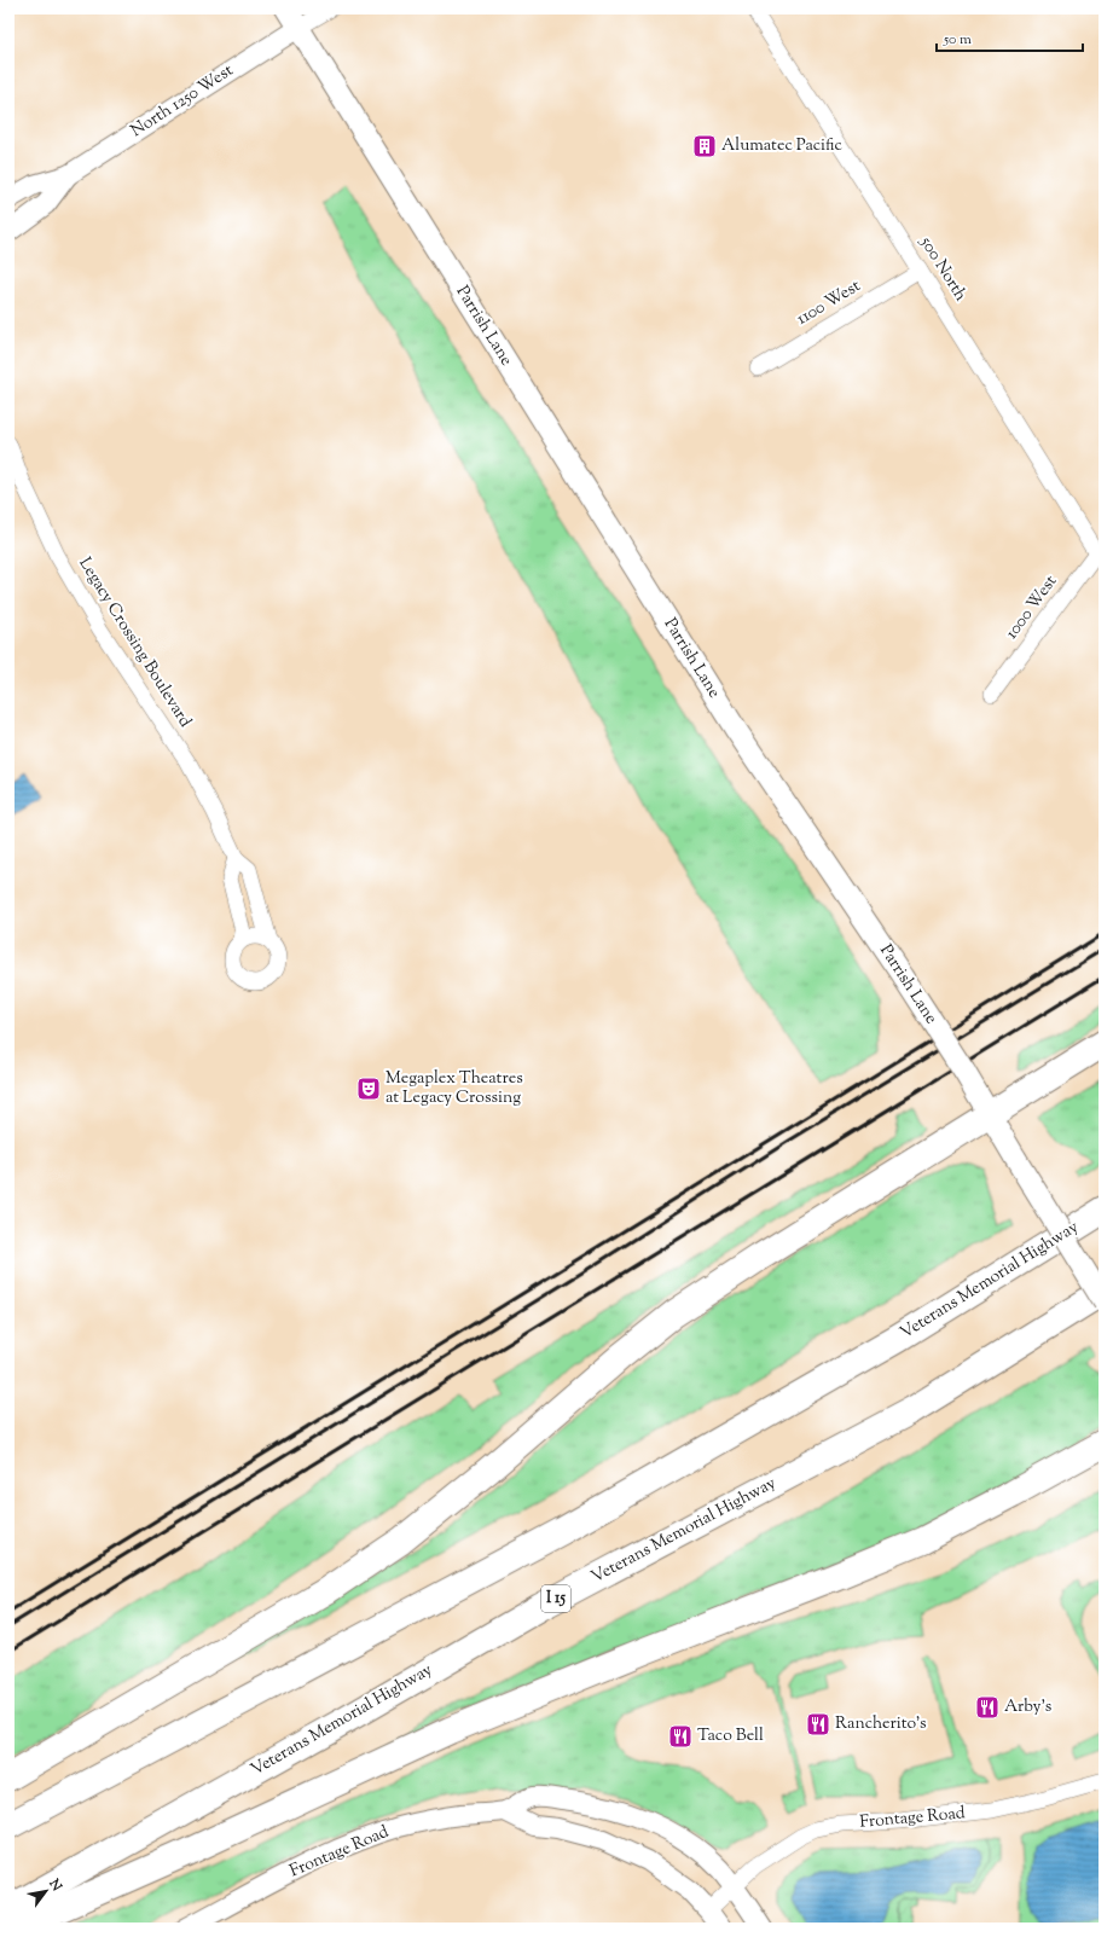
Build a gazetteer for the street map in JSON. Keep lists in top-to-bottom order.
{
  "streets": {
    "highway": ["Veterans Memorial Highway", "I 15"],
    "main road": ["Parrish Lane"],
    "street": [
      "North 1250 West",
      "500 North",
      "1100 West",
      "1000 West",
      "Legacy Crossing Boulevard",
      "Frontage Road"
    ]
  },
  "crossings": [
    ["North 1250 West", "Parrish Lane"],
    ["500 North", "1100 West"],
    ["500 North", "1000 West"]
  ],
  "places": {
    "building": ["Alumatec Pacific"],
    "theatre": ["Megaplex Theatres at Legacy Crossing"],
    "restaurant": ["Arby's", "Rancherito's", "Taco Bell"]
  },
  "scale_bar": "50 m",
  "north": "top right"
}
